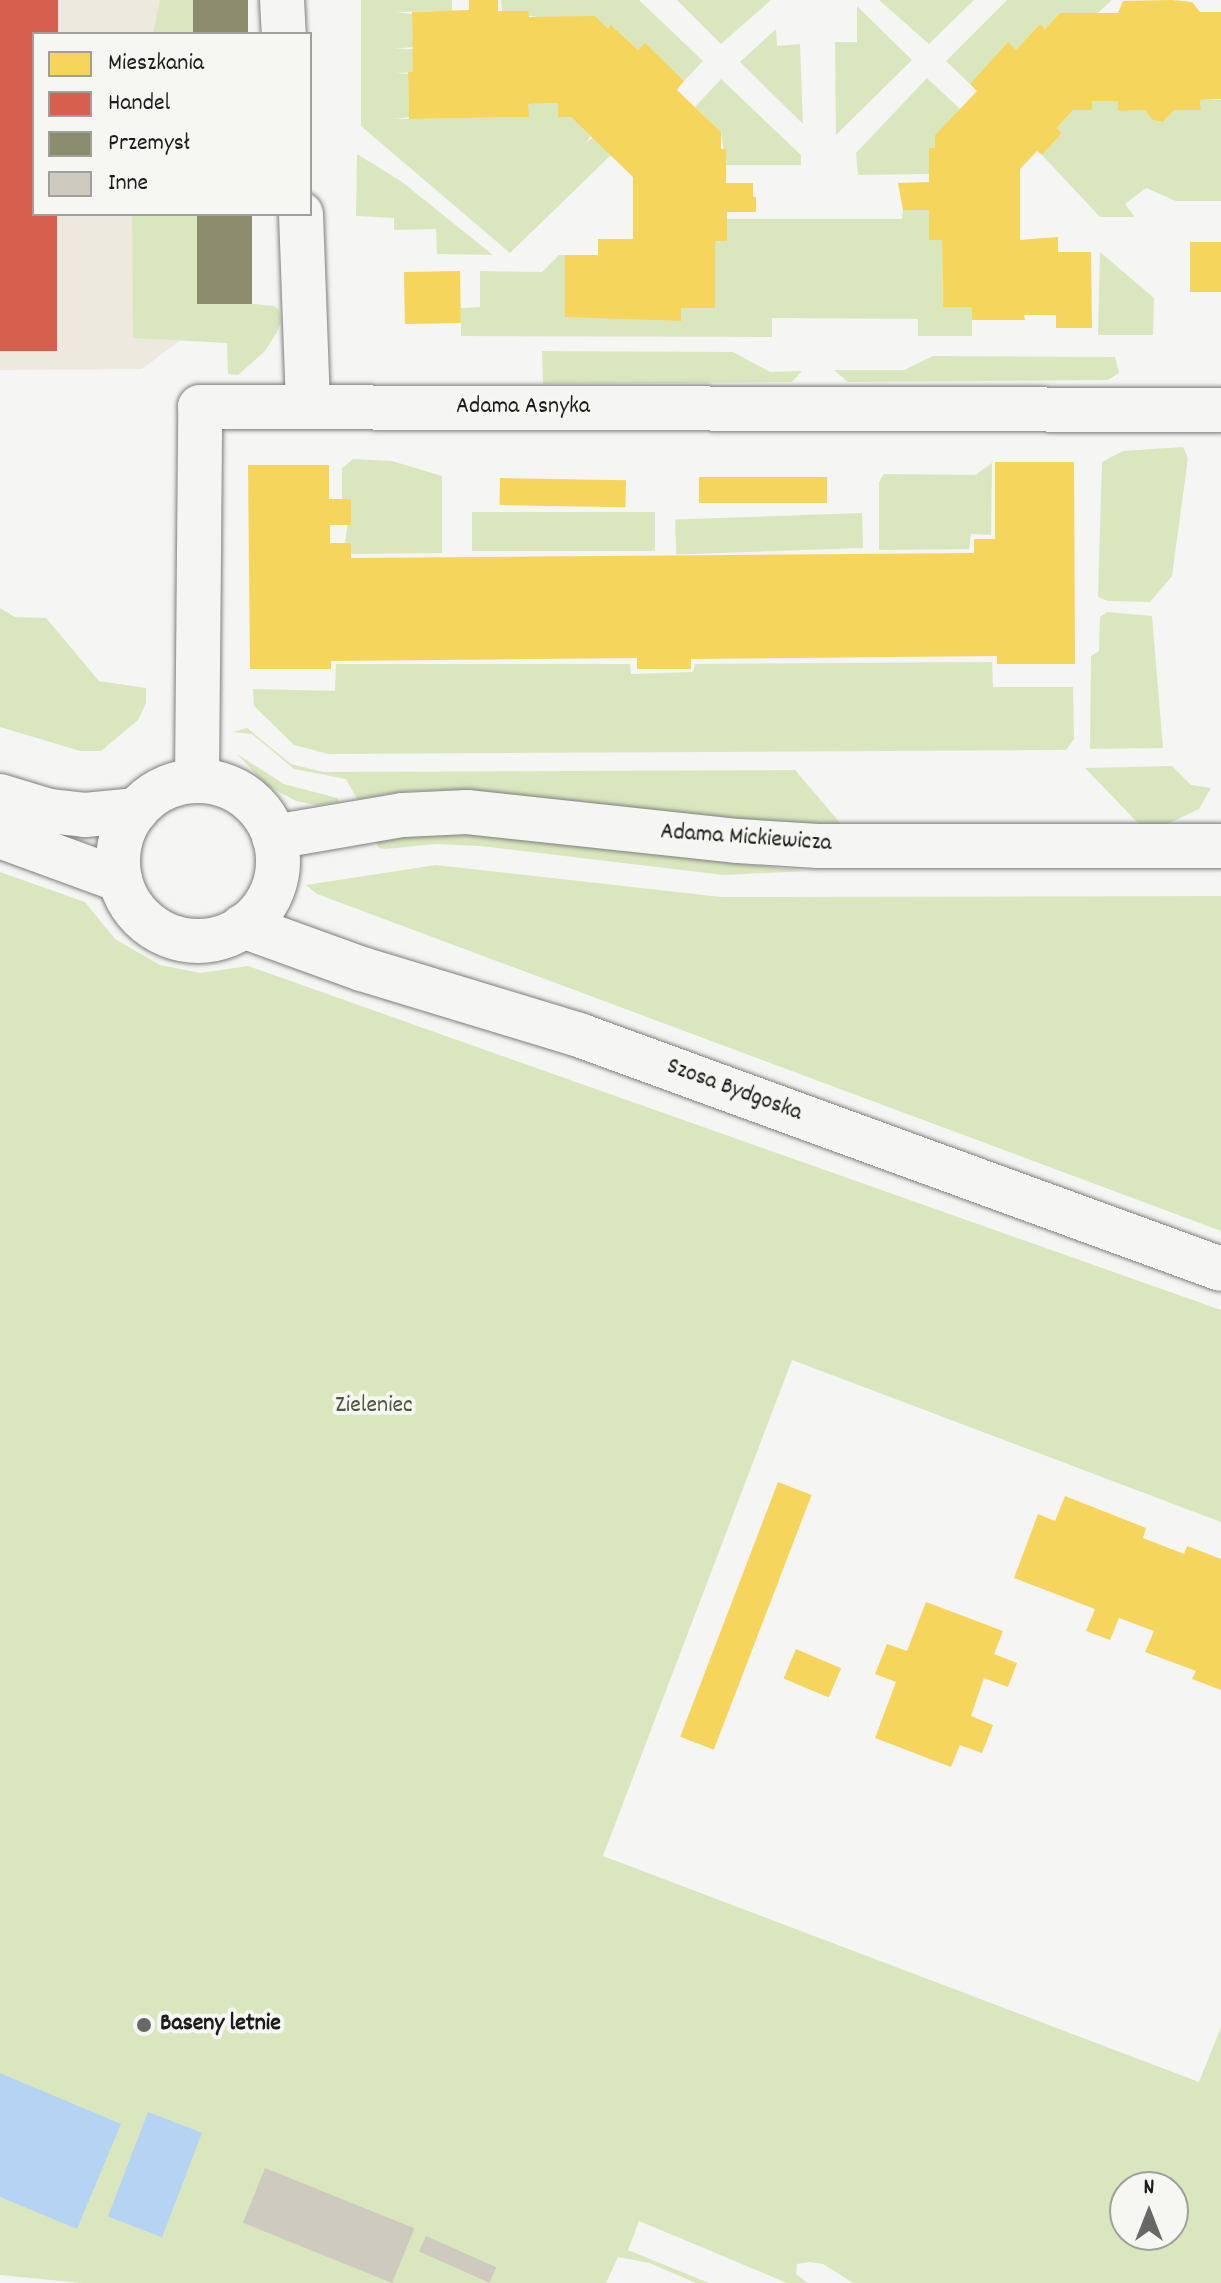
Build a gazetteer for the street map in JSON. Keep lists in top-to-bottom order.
{
  "streets": {
    "street": ["Adama Asnyka", "Adama Mickiewicza", "Szosa Bydgoska"]
  },
  "crossings": [
    ["Adama Asnyka", "Adama Mickiewicza"],
    ["Adama Asnyka", "Szosa Bydgoska"],
    ["Adama Mickiewicza", "Szosa Bydgoska"]
  ],
  "parks": ["Zieleniec"],
  "places": ["Baseny letnie"],
  "legend": [
    "Mieszkania",
    "Handel",
    "Przemysł",
    "Inne"
  ],
  "north": "top"
}
